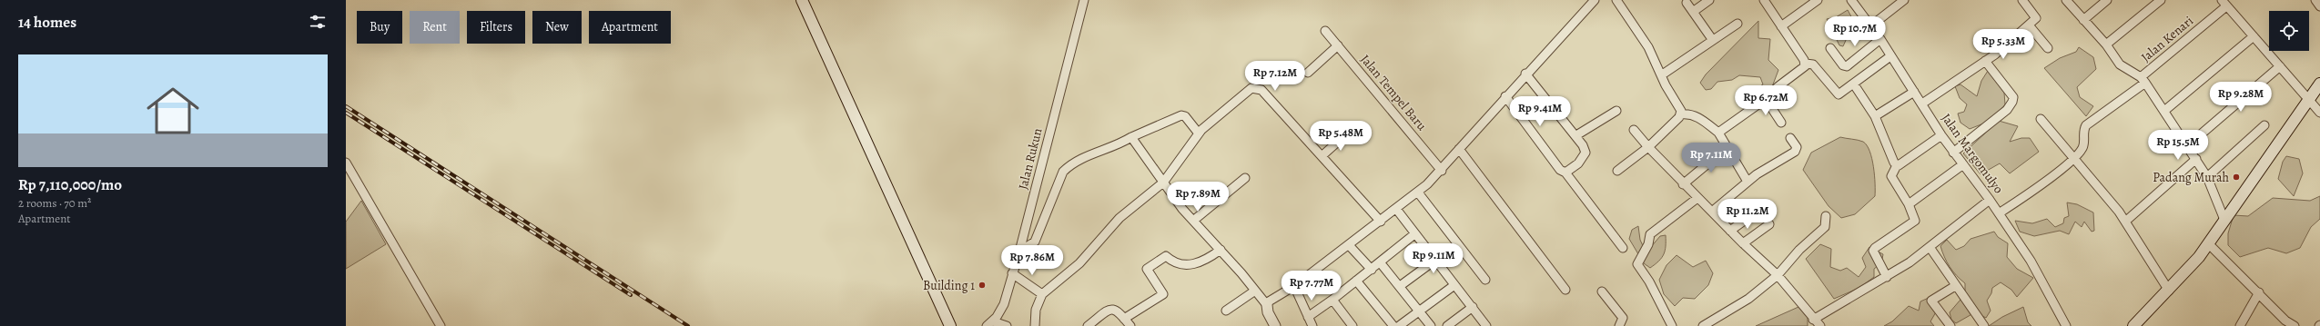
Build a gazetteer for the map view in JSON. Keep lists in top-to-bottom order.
{
  "streets": {
    "street": [
      "Jalan Kenari",
      "Jalan Tempel Baru",
      "Jalan Margomulyo",
      "Jalan Rukun"
    ]
  },
  "crossings": [
    ["Jalan Kenari", "Jalan Margomulyo"]
  ],
  "places": ["Padang Murah", "Building 1"],
  "page": {
    "heading": "14 homes",
    "chip": [
      "Buy",
      "Rent",
      "Filters",
      "New",
      "Apartment"
    ],
    "price": [
      "Rp 10.7M",
      "Rp 5.33M",
      "Rp 7.12M",
      "Rp 9.28M",
      "Rp 6.72M",
      "Rp 9.41M",
      "Rp 5.48M",
      "Rp 15.5M",
      "Rp 7.11M",
      "Rp 7.89M",
      "Rp 11.2M",
      "Rp 9.11M",
      "Rp 7.86M",
      "Rp 7.77M"
    ],
    "list": [
      {
        "name": "Rp 7,110,000/mo",
        "note": "2 rooms · 70 m² · Apartment"
      }
    ]
  }
}
